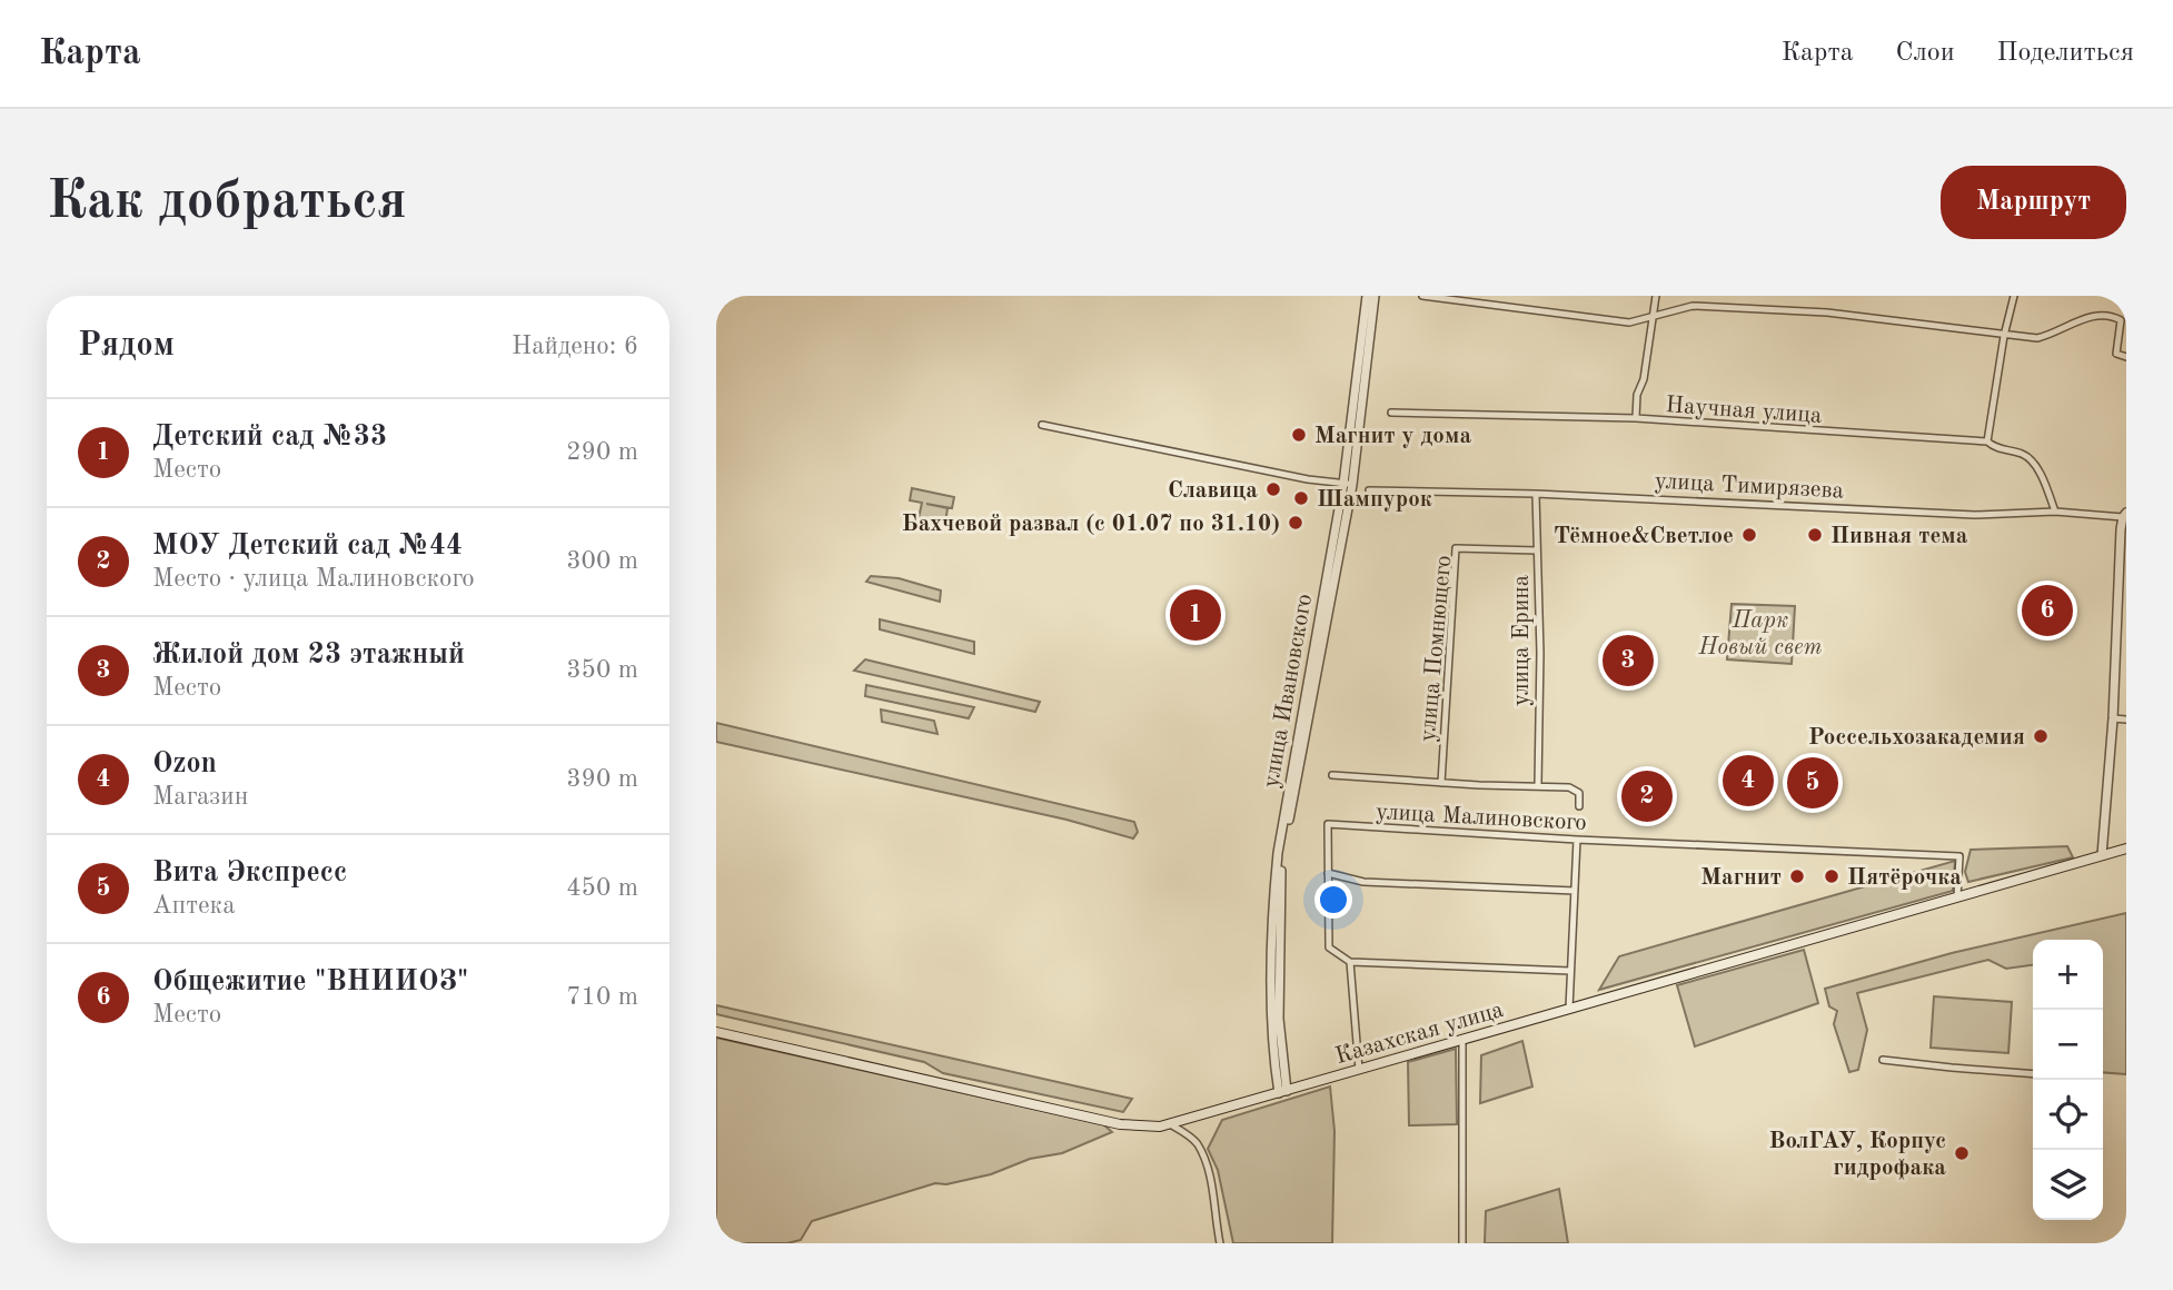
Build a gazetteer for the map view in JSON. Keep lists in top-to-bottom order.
{
  "streets": {
    "main road": ["Казахская улица"],
    "street": [
      "Научная улица",
      "улица Тимирязева",
      "улица Ерина",
      "улица Помнющего",
      "улица Ивановского",
      "улица Малиновского"
    ]
  },
  "crossings": [
    ["Научная улица", "улица Тимирязева"],
    ["улица Тимирязева", "улица Ерина"],
    ["улица Ерина", "улица Помнющего"],
    ["улица Ивановского", "Казахская улица"],
    ["улица Малиновского", "Казахская улица"]
  ],
  "parks": ["Парк Новый свет"],
  "places": [
    "Магнит у дома",
    "Славица",
    "Шампурок",
    "Бахчевой развал (с 01.07 по 31.10)",
    "Тёмное&Светлое",
    "Пивная тема",
    "Россельхозакадемия",
    "Магнит",
    "Пятёрочка",
    "ВолГАУ, Корпус гидрофака"
  ],
  "page": {
    "header": "Карта",
    "nav": ["Карта", "Слои", "Поделиться"],
    "buttons": "Маршрут",
    "title": "Как добраться",
    "heading": ["Рядом", "Найдено: 6"],
    "list": [
      {
        "mark": "1",
        "name": "Детский сад №33",
        "note": "Место",
        "value": "290 m"
      },
      {
        "mark": "2",
        "name": "МОУ Детский сад №44",
        "note": "Место · улица Малиновского",
        "value": "300 m"
      },
      {
        "mark": "3",
        "name": "Жилой дом 23 этажный",
        "note": "Место",
        "value": "350 m"
      },
      {
        "mark": "4",
        "name": "Ozon",
        "note": "Магазин",
        "value": "390 m"
      },
      {
        "mark": "5",
        "name": "Вита Экспресс",
        "note": "Аптека",
        "value": "450 m"
      },
      {
        "mark": "6",
        "name": "Общежитие \"ВНИИОЗ\"",
        "note": "Место",
        "value": "710 m"
      }
    ],
    "pins": [
      "6",
      "1",
      "3",
      "4",
      "5",
      "2"
    ],
    "map_buttons": ["+", "−"]
  }
}
